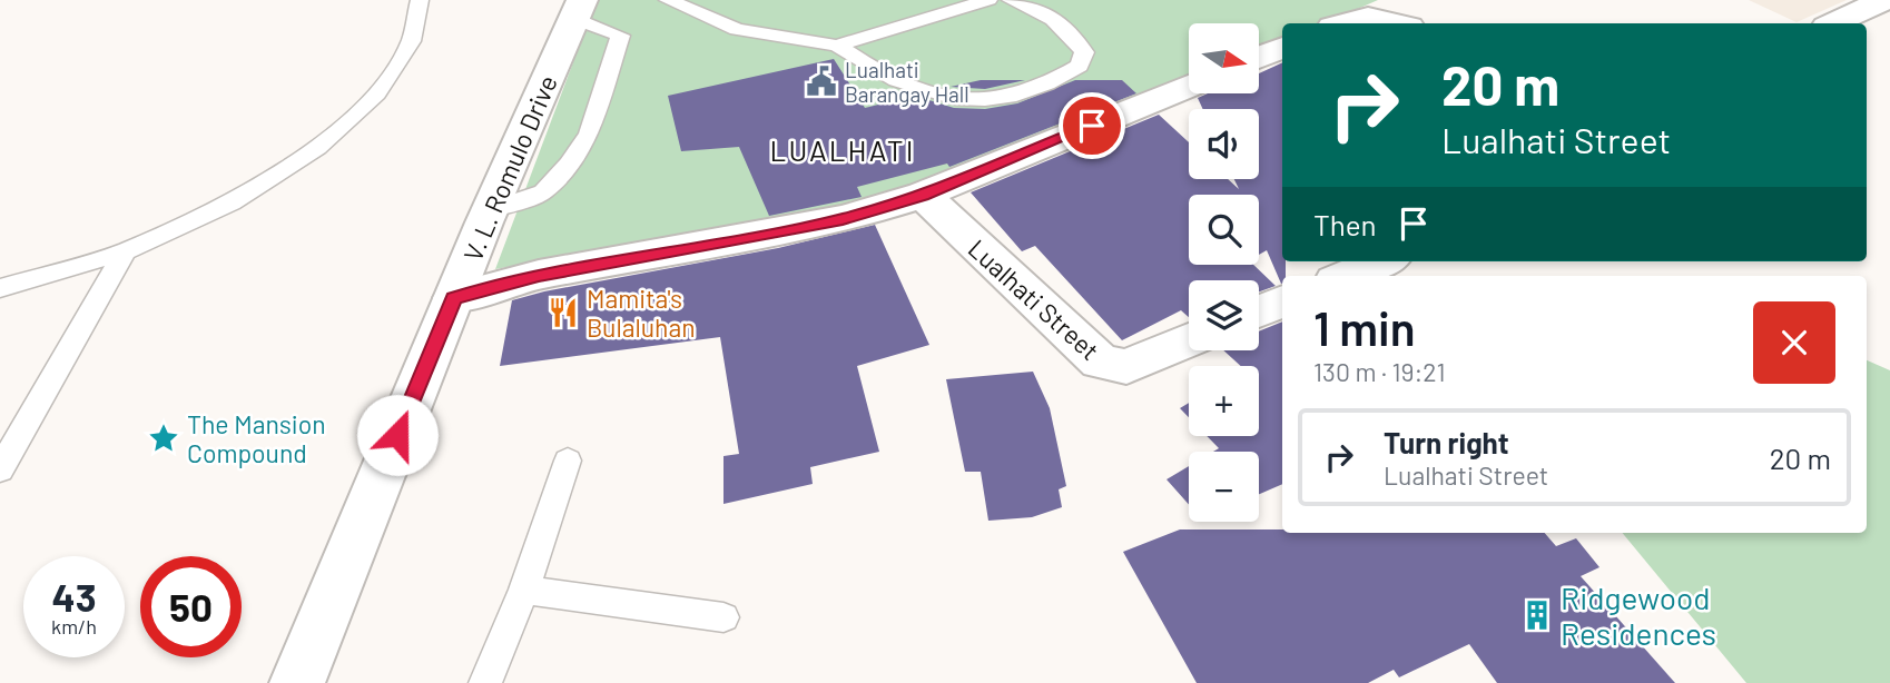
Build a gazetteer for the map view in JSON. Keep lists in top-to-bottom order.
{
  "streets": {
    "street": ["V. L. Romulo Drive", "Lualhati Street"]
  },
  "districts": ["LUALHATI"],
  "places": {
    "public building": ["Lualhati Barangay Hall"],
    "restaurant": ["Mamita's Bulaluhan"],
    "place": ["The Mansion Compound"],
    "building": ["Ridgewood Residences"]
  },
  "north": "right",
  "page": {
    "map_buttons": ["+", "−"],
    "turn": ["20 m", "Lualhati Street"],
    "then": "Then",
    "heading": ["1 min", "130 m · 19:21"],
    "list": [
      {
        "name": "Turn right",
        "note": "Lualhati Street",
        "value": "20 m"
      }
    ],
    "speed": "43 km/h",
    "limit": "50"
  }
}
